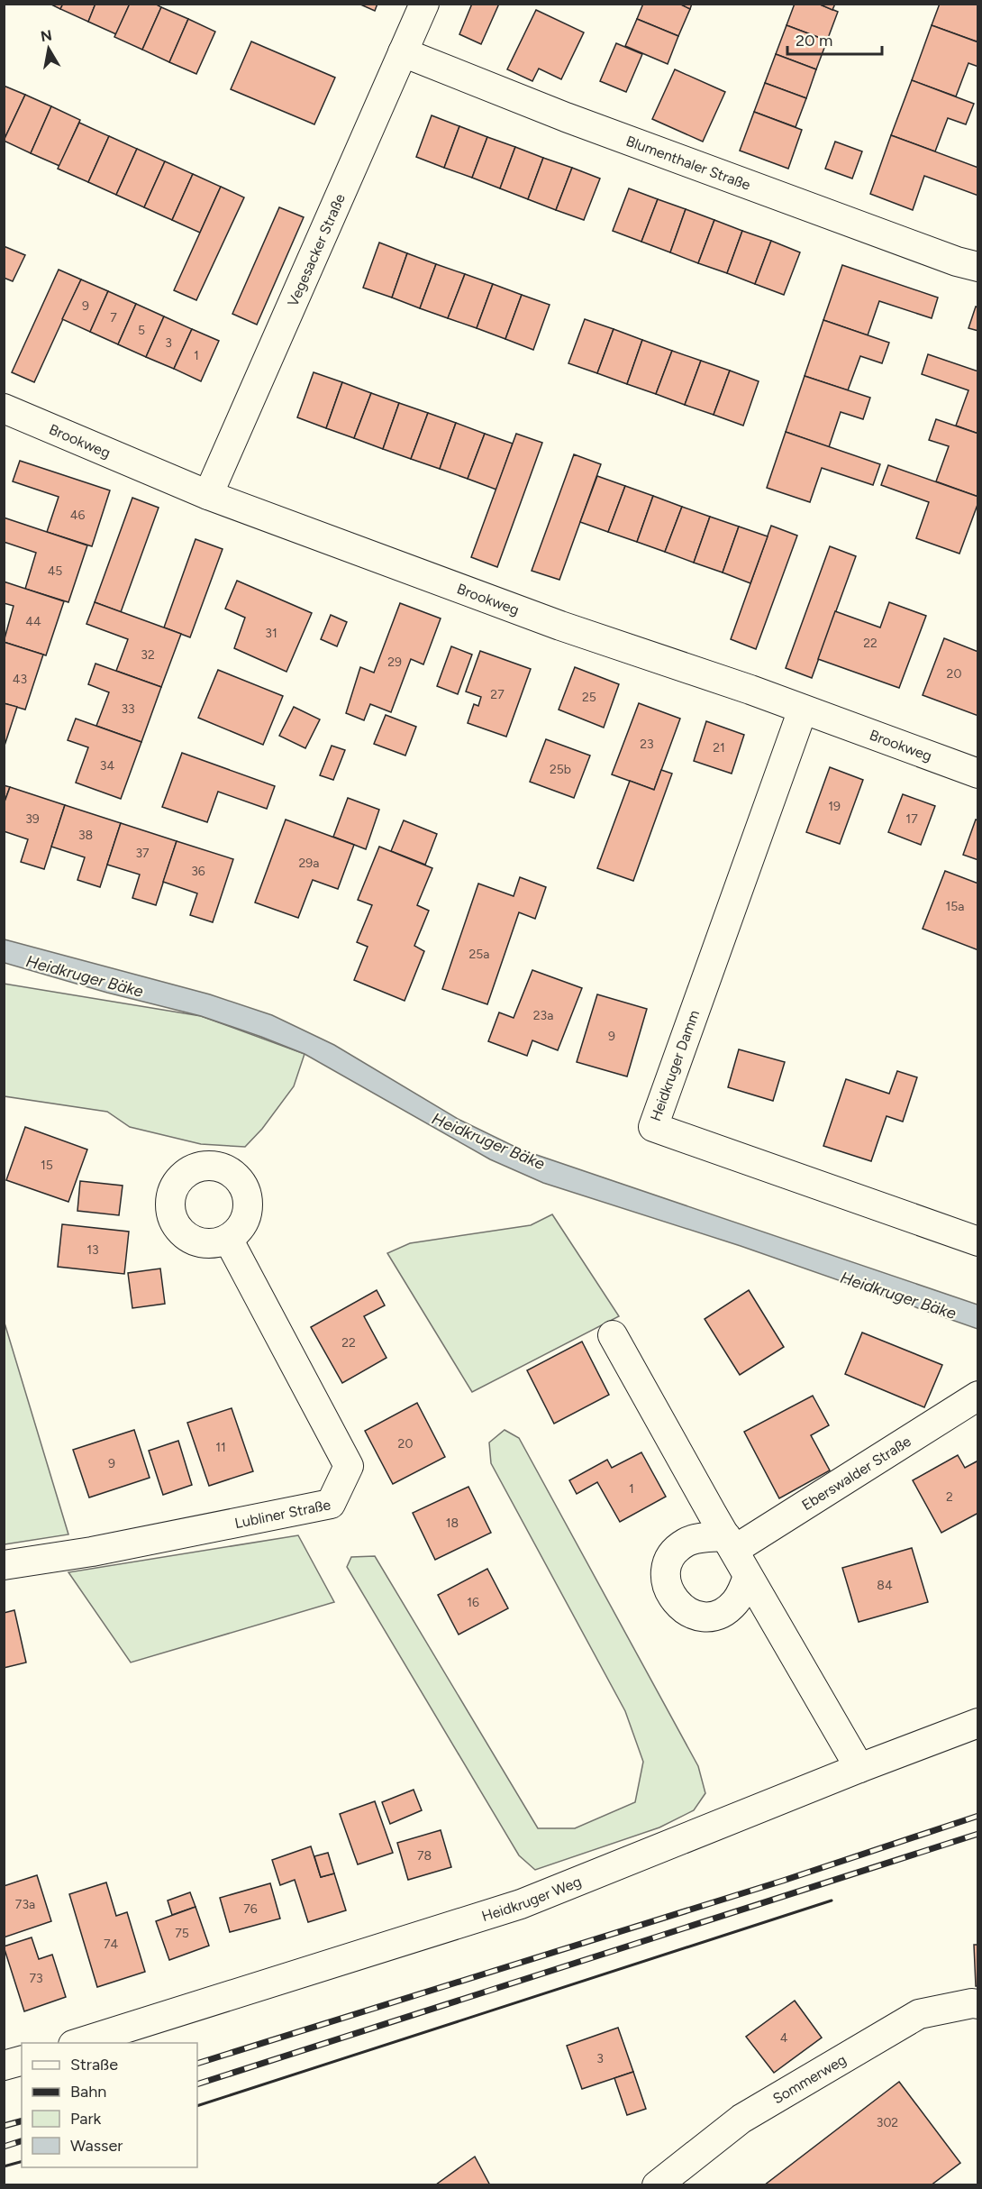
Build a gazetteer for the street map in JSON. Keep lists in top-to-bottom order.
{
  "streets": {
    "street": [
      "Blumenthaler Straße",
      "Vegesacker Straße",
      "Brookweg",
      "Heidkruger Damm",
      "Eberswalder Straße",
      "Lubliner Straße",
      "Heidkruger Weg",
      "Sommerweg"
    ]
  },
  "crossings": [
    ["Blumenthaler Straße", "Vegesacker Straße"],
    ["Vegesacker Straße", "Brookweg"],
    ["Brookweg", "Heidkruger Damm"]
  ],
  "water": ["Heidkruger Bäke"],
  "house_numbers": [
    "9",
    "7",
    "5",
    "3",
    "1",
    "46",
    "45",
    "44",
    "31",
    "22",
    "32",
    "29",
    "20",
    "43",
    "27",
    "25",
    "33",
    "23",
    "21",
    "34",
    "25b",
    "19",
    "39",
    "17",
    "38",
    "37",
    "29a",
    "36",
    "15a",
    "25a",
    "23a",
    "9",
    "15",
    "13",
    "22",
    "20",
    "11",
    "9",
    "1",
    "2",
    "18",
    "84",
    "16",
    "78",
    "73a",
    "76",
    "75",
    "74",
    "73",
    "4",
    "3",
    "302"
  ],
  "legend": [
    "Straße",
    "Bahn",
    "Park",
    "Wasser"
  ],
  "scale_bar": "20 m",
  "north": "top"
}
